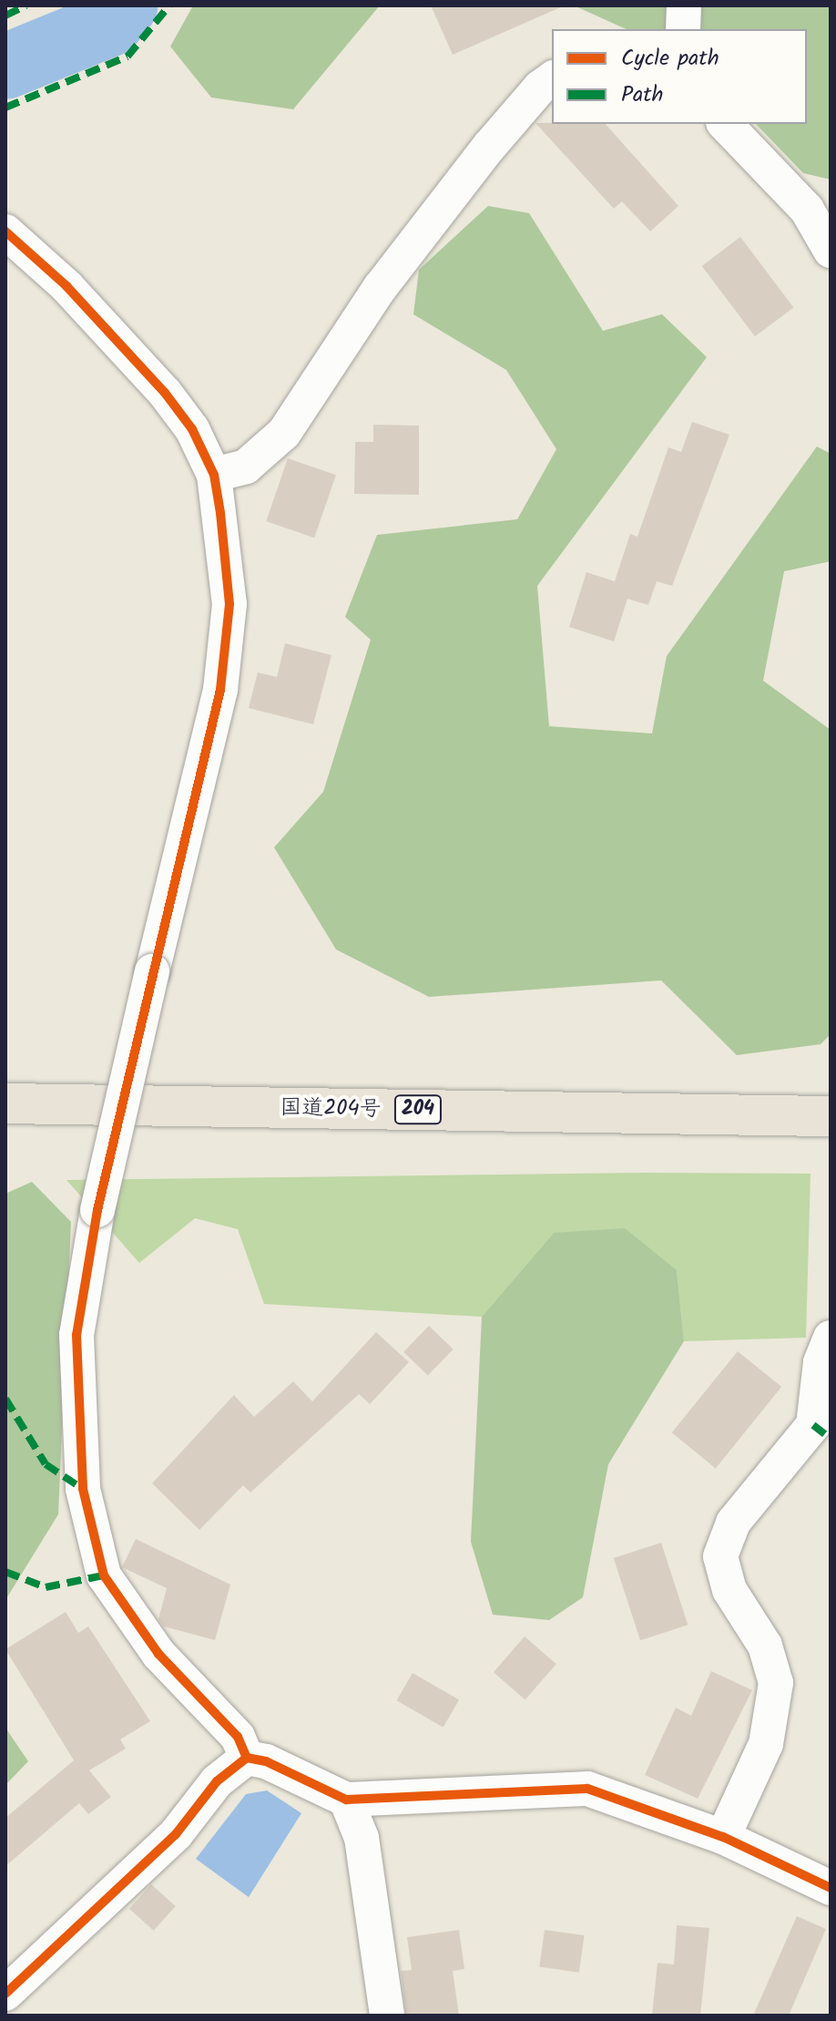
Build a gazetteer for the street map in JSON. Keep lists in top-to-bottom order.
{
  "streets": {
    "highway": ["国道204号", "204"]
  },
  "legend": ["Cycle path", "Path"]
}
